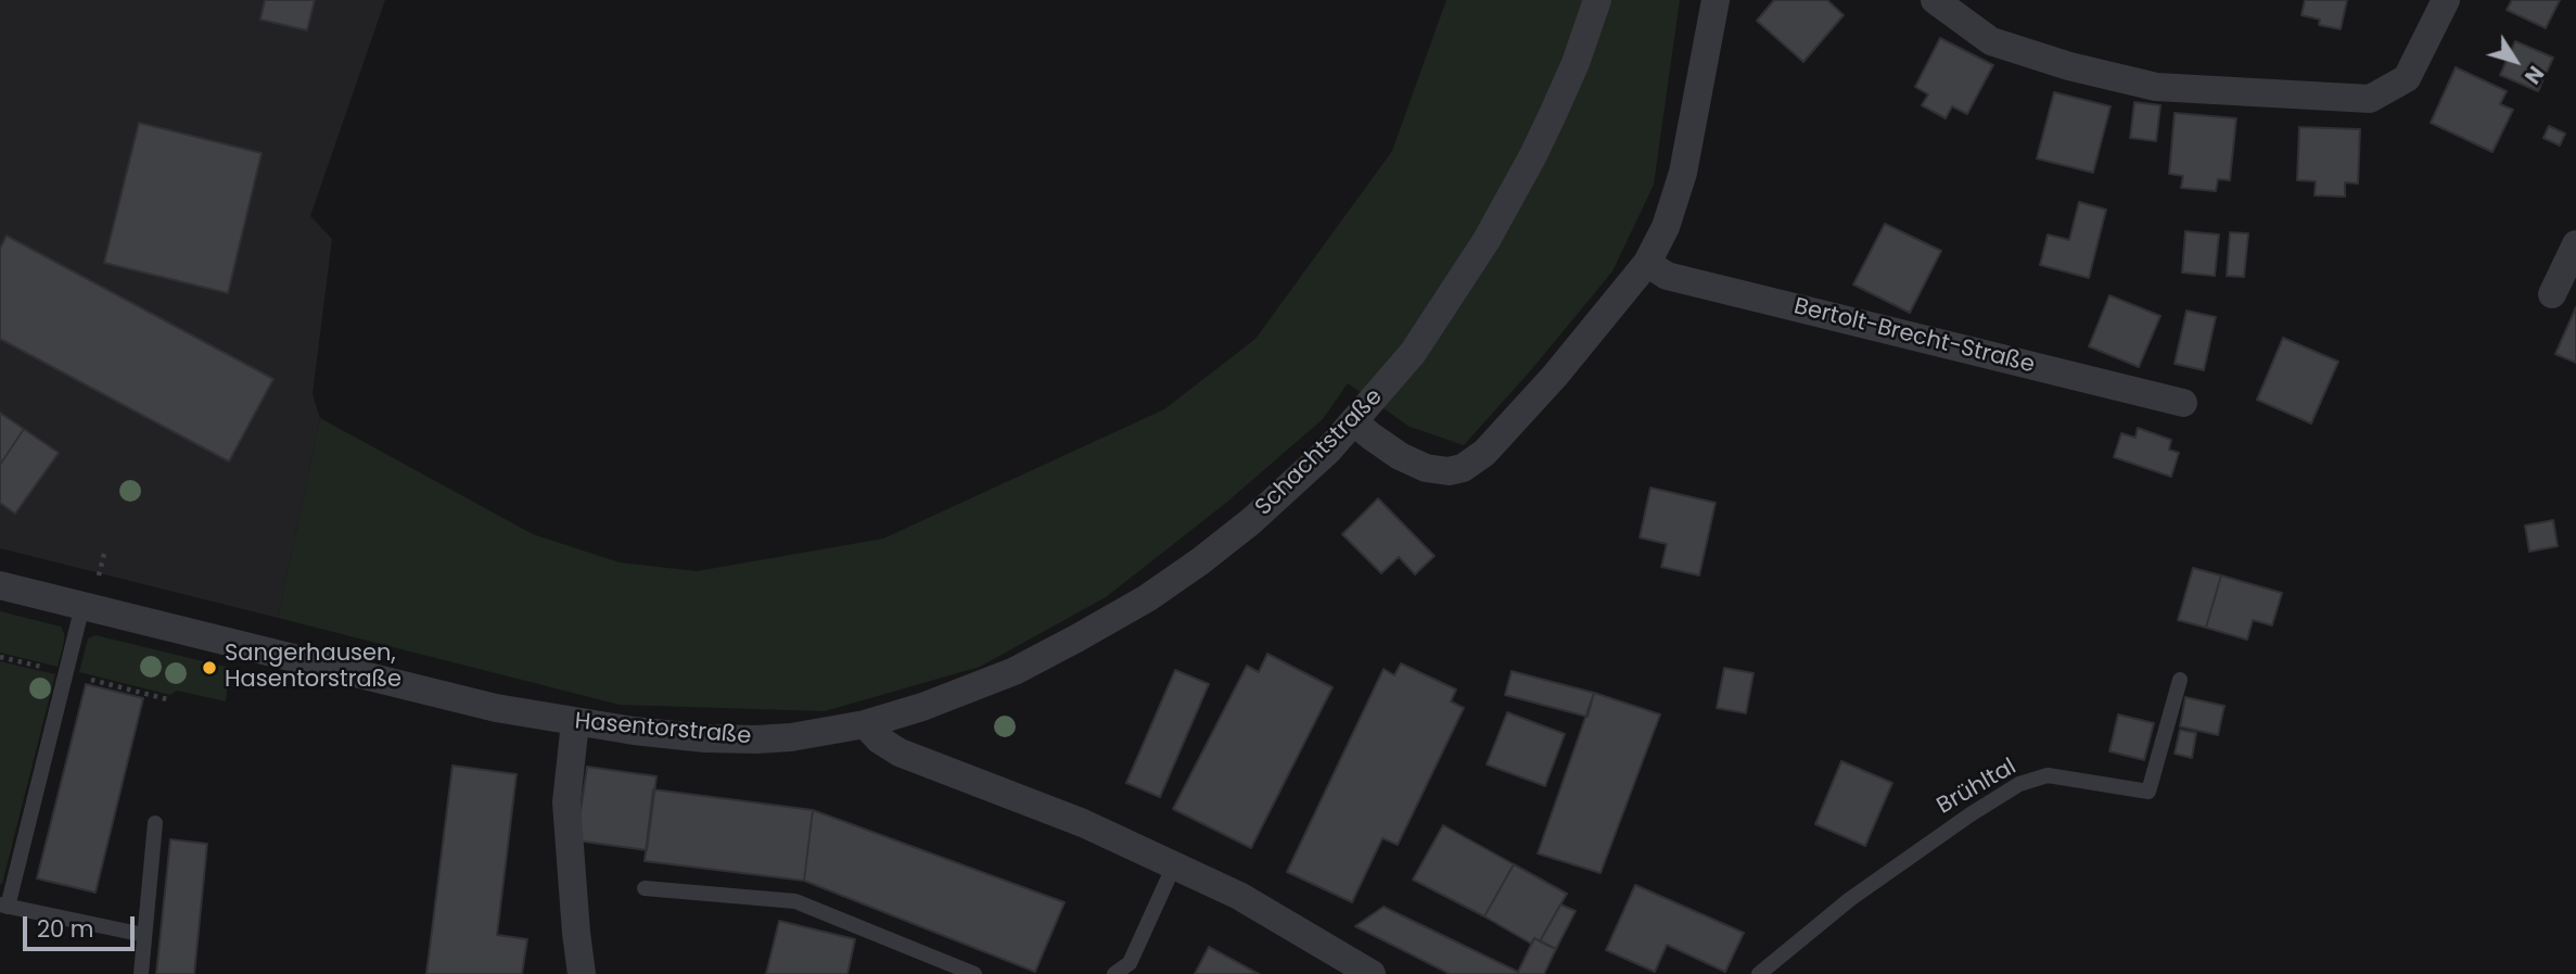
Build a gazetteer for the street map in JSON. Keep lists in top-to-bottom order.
{
  "streets": {
    "street": ["Bertolt-Brecht-Straße", "Schachtstraße", "Hasentorstraße"],
    "lane": ["Brühltal"]
  },
  "crossings": [
    ["Schachtstraße", "Hasentorstraße"]
  ],
  "places": ["Sangerhausen, Hasentorstraße"],
  "scale_bar": "20 m",
  "north": "bottom right"
}
